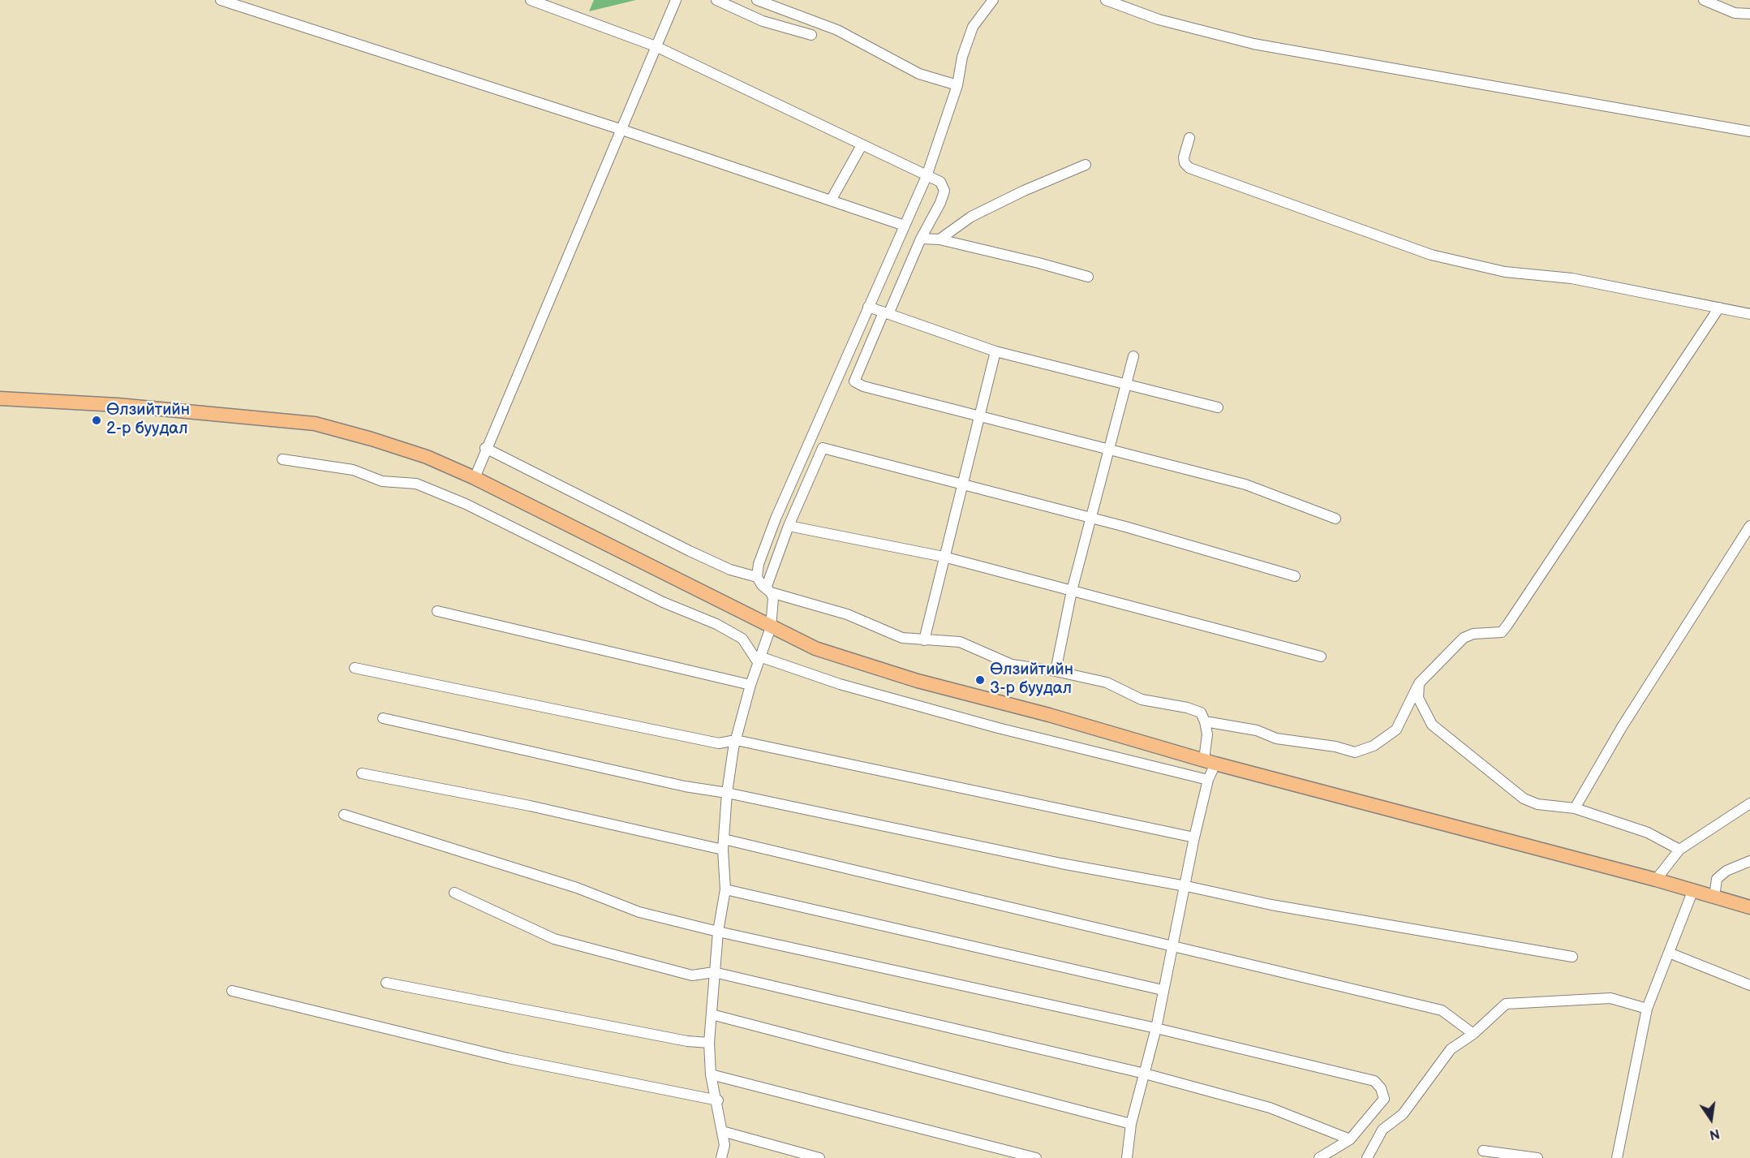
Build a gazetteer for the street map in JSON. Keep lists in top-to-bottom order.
{
  "places": ["Өлзийтийн 2-р буудал", "Өлзийтийн 3-р буудал"],
  "north": "bottom"
}
